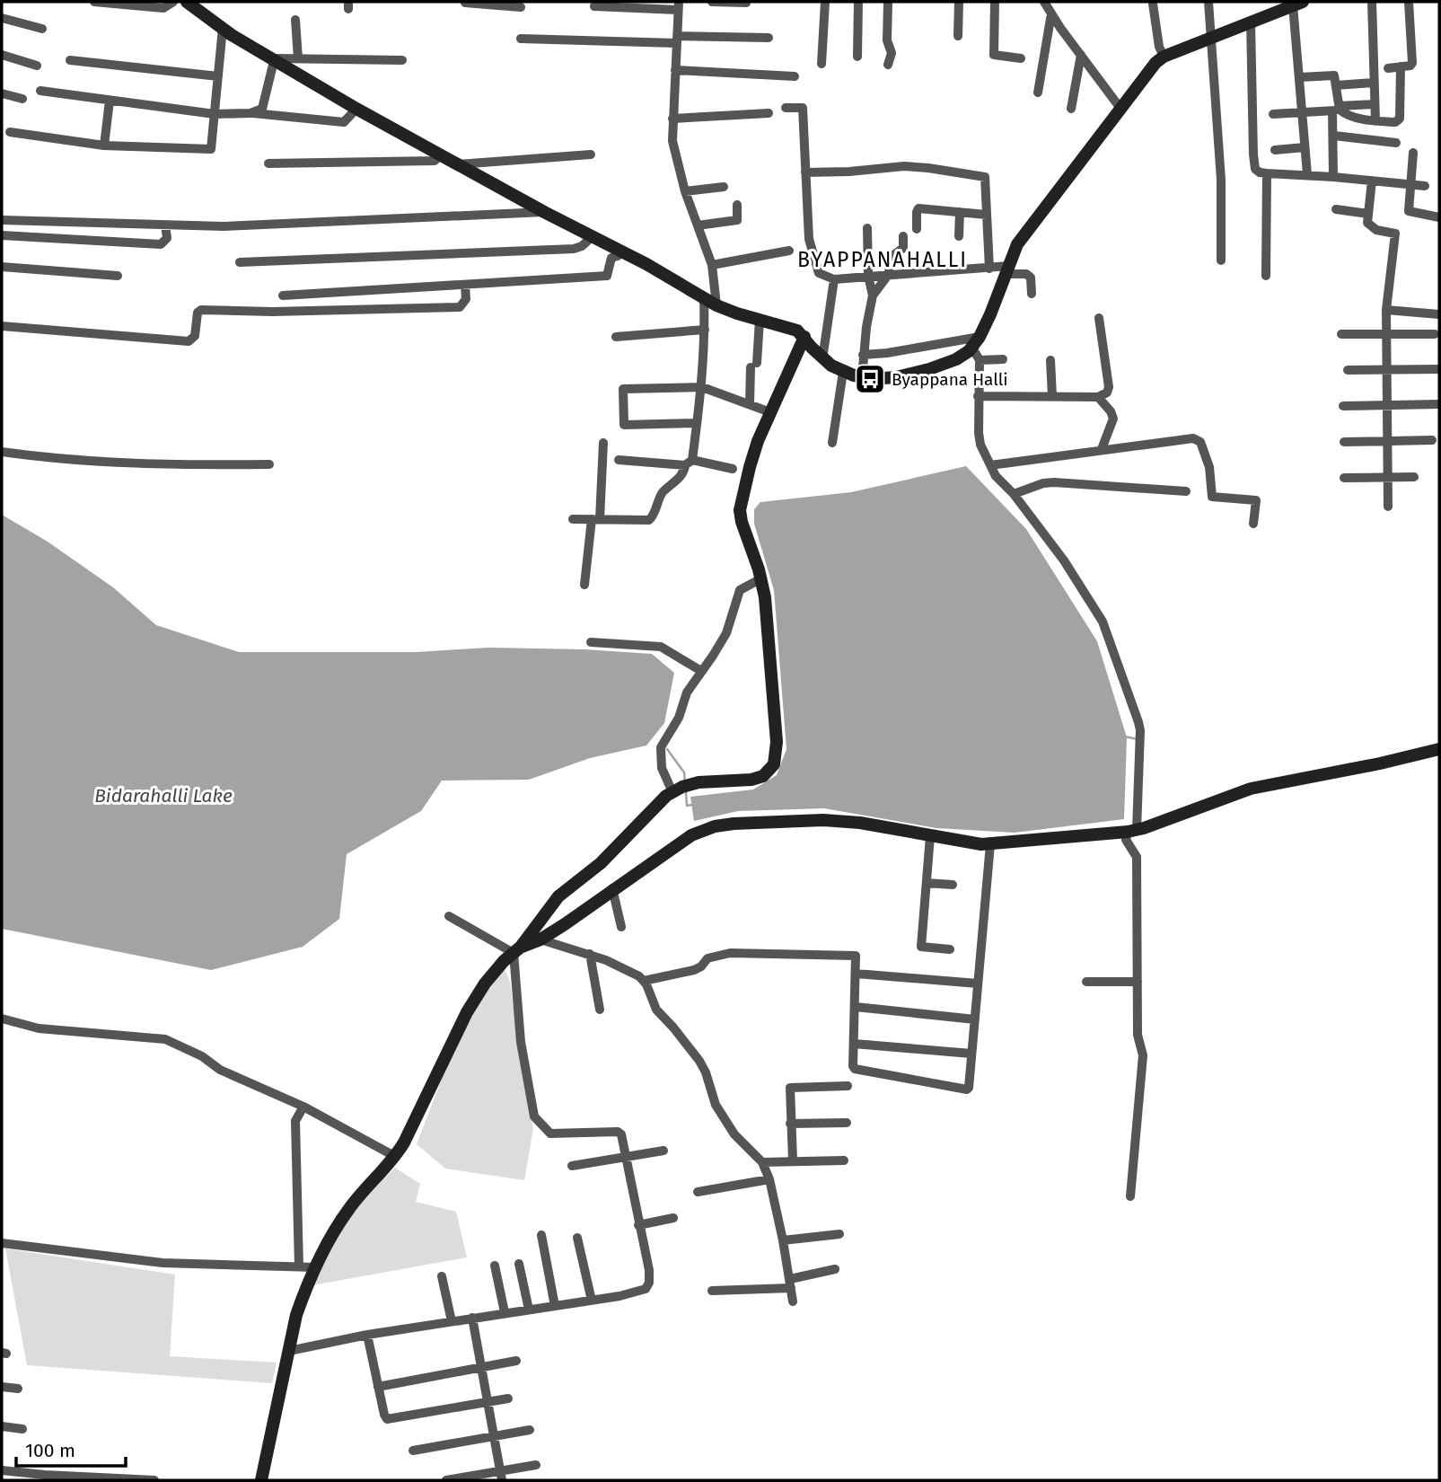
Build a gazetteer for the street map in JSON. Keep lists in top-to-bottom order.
{
  "districts": ["BYAPPANAHALLI"],
  "water": ["Bidarahalli Lake"],
  "places": {
    "bus stop": ["Byappana Halli"]
  },
  "scale_bar": "100 m"
}
